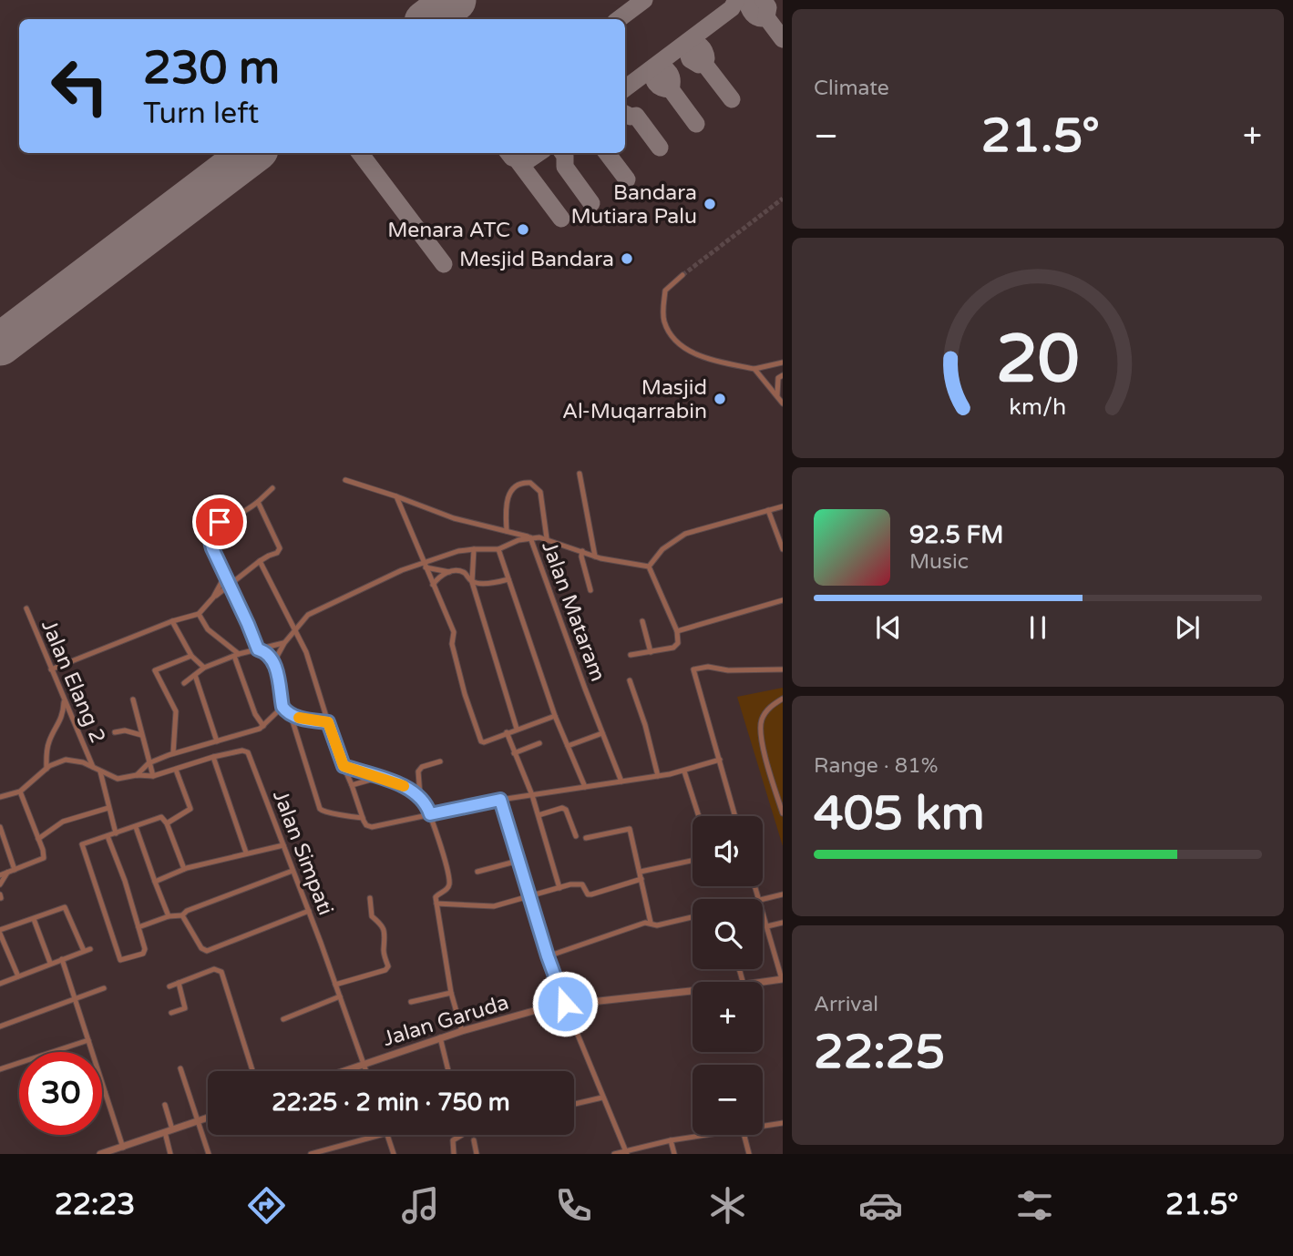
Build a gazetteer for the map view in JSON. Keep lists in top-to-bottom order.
{
  "streets": {
    "street": [
      "Jalan Mataram",
      "Jalan Elang 2",
      "Jalan Simpati",
      "Jalan Garuda"
    ]
  },
  "crossings": [
    ["Jalan Elang 2", "Jalan Simpati"],
    ["Jalan Simpati", "Jalan Garuda"]
  ],
  "places": [
    "Bandara Mutiara Palu",
    "Menara ATC",
    "Mesjid Bandara",
    "Masjid Al-Muqarrabin"
  ],
  "page": {
    "tile": [
      "Climate",
      ["Range · 81%", "405 km"],
      ["Arrival", "22:25"]
    ],
    "turn": ["230 m", "Turn left"],
    "heat": ["−", "21.5°", "+"],
    "song": ["92.5 FM", "Music"],
    "map_buttons": ["+", "−"],
    "limit": "30",
    "trip": "22:25 · 2 min · 750 m",
    "tabs": ["22:23", "21.5°"],
    "gauge": ["20", "km/h"]
  }
}
